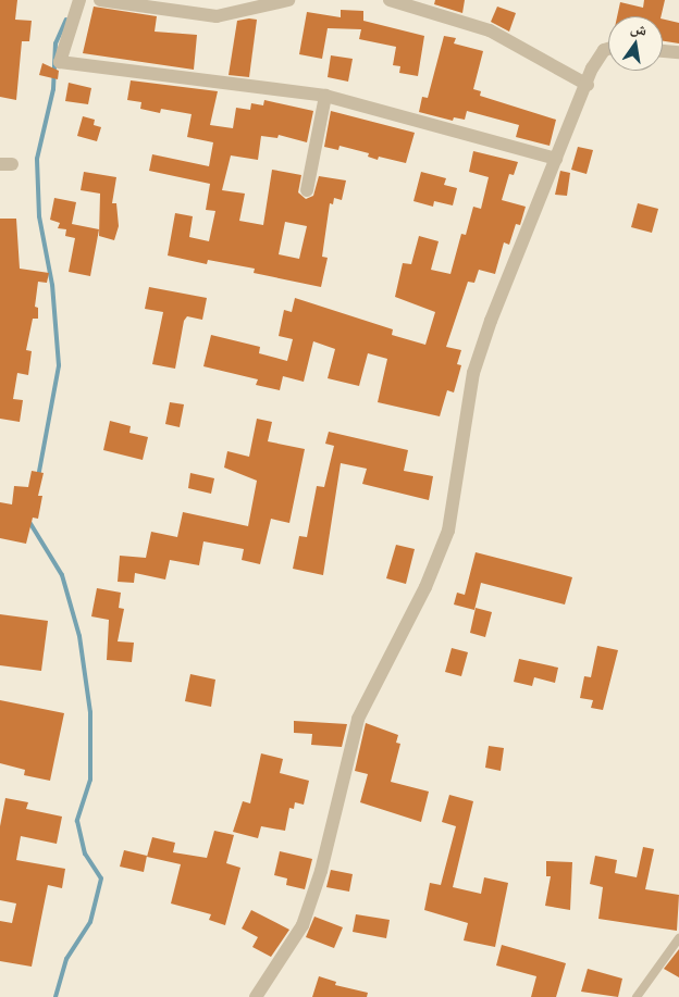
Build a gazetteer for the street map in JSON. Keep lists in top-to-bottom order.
{
  "north": "top"
}
